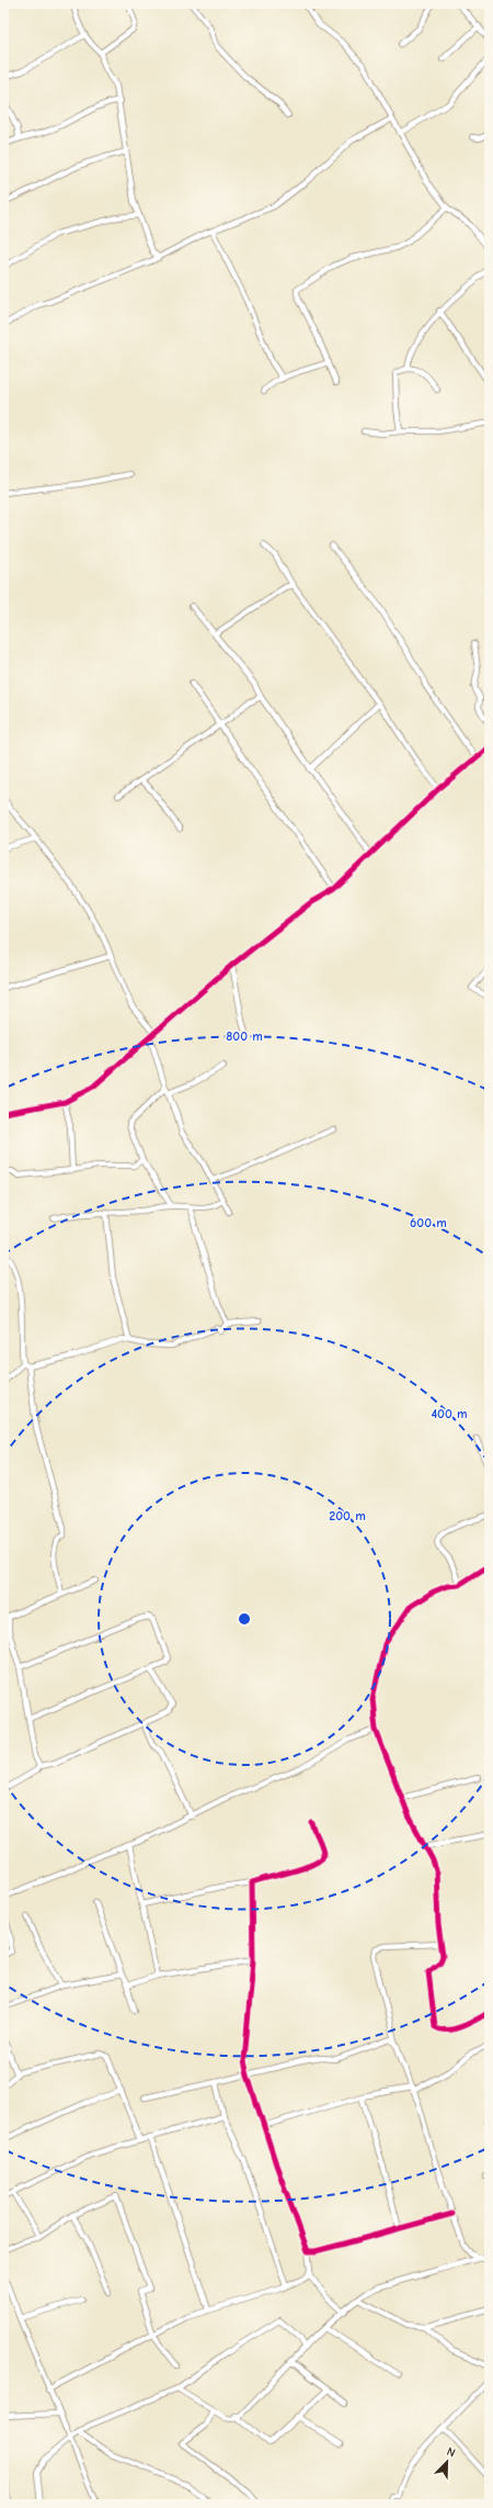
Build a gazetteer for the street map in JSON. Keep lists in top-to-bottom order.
{
  "north": "top right",
  "rings": [
    "800 m",
    "600 m",
    "400 m",
    "200 m"
  ]
}
